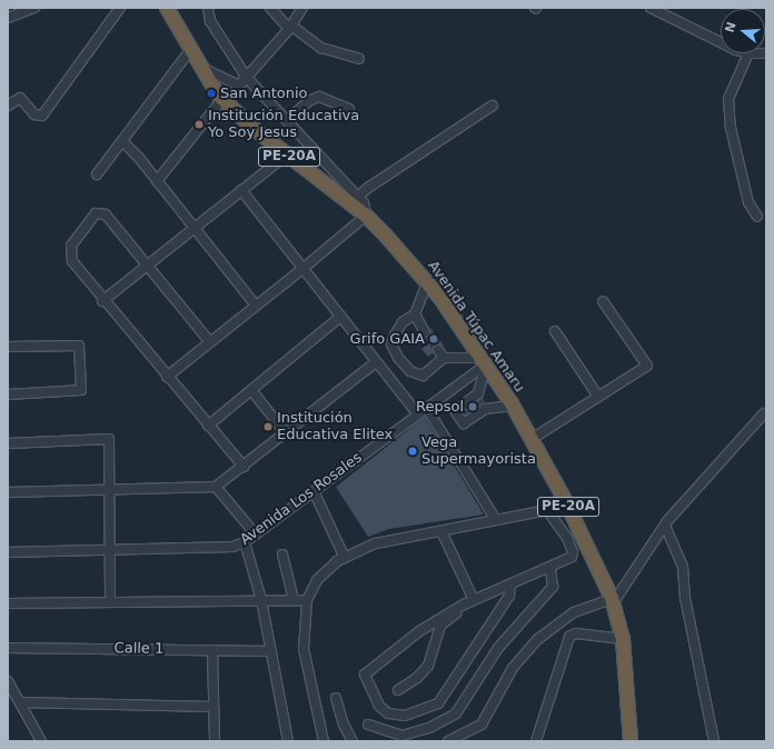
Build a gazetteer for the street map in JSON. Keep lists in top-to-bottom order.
{
  "streets": {
    "highway": ["PE-20A", "Avenida Túpac Amaru"],
    "street": ["Avenida Los Rosales", "Calle 1"]
  },
  "crossings": [
    ["Avenida Túpac Amaru", "Avenida Los Rosales"]
  ],
  "places": [
    "San Antonio",
    "Institución Educativa Yo Soy Jesus",
    "Grifo GAIA",
    "Repsol",
    "Institución Educativa Elitex",
    "Vega Supermayorista"
  ],
  "north": "left"
}
